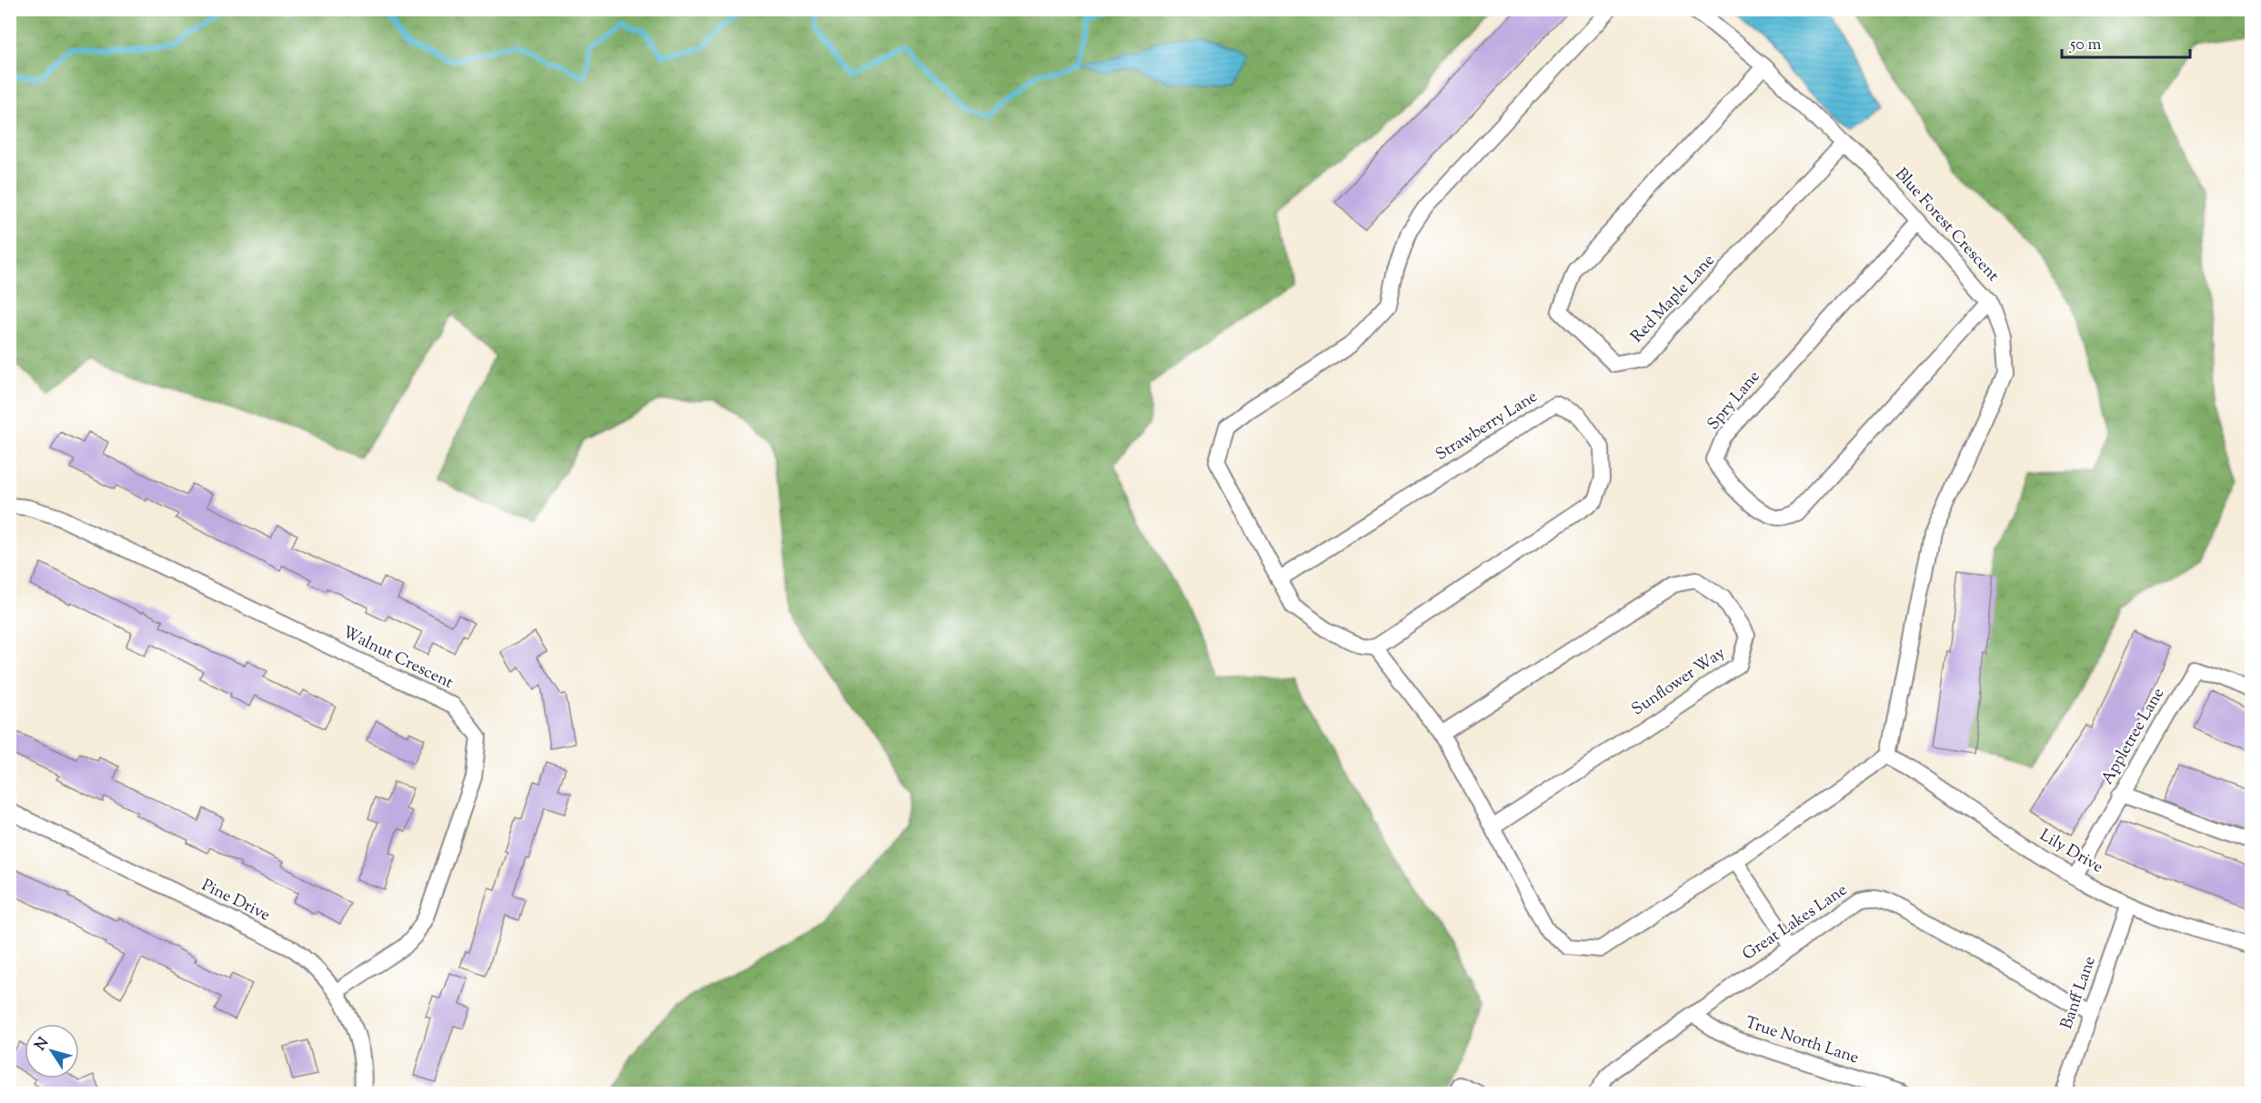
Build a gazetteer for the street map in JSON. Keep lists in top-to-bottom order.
{
  "streets": {
    "street": [
      "Blue Forest Crescent",
      "Red Maple Lane",
      "Spry Lane",
      "Strawberry Lane",
      "Walnut Crescent",
      "Sunflower Way",
      "Appletree Lane",
      "Lily Drive",
      "Pine Drive",
      "Great Lakes Lane",
      "Banff Lane",
      "True North Lane"
    ]
  },
  "crossings": [
    ["Blue Forest Crescent", "Red Maple Lane"],
    ["Blue Forest Crescent", "Spry Lane"],
    ["Blue Forest Crescent", "Lily Drive"],
    ["Walnut Crescent", "Pine Drive"],
    ["Appletree Lane", "Lily Drive"],
    ["Lily Drive", "Banff Lane"],
    ["Great Lakes Lane", "Banff Lane"],
    ["Great Lakes Lane", "True North Lane"]
  ],
  "scale_bar": "50 m",
  "north": "top left"
}
